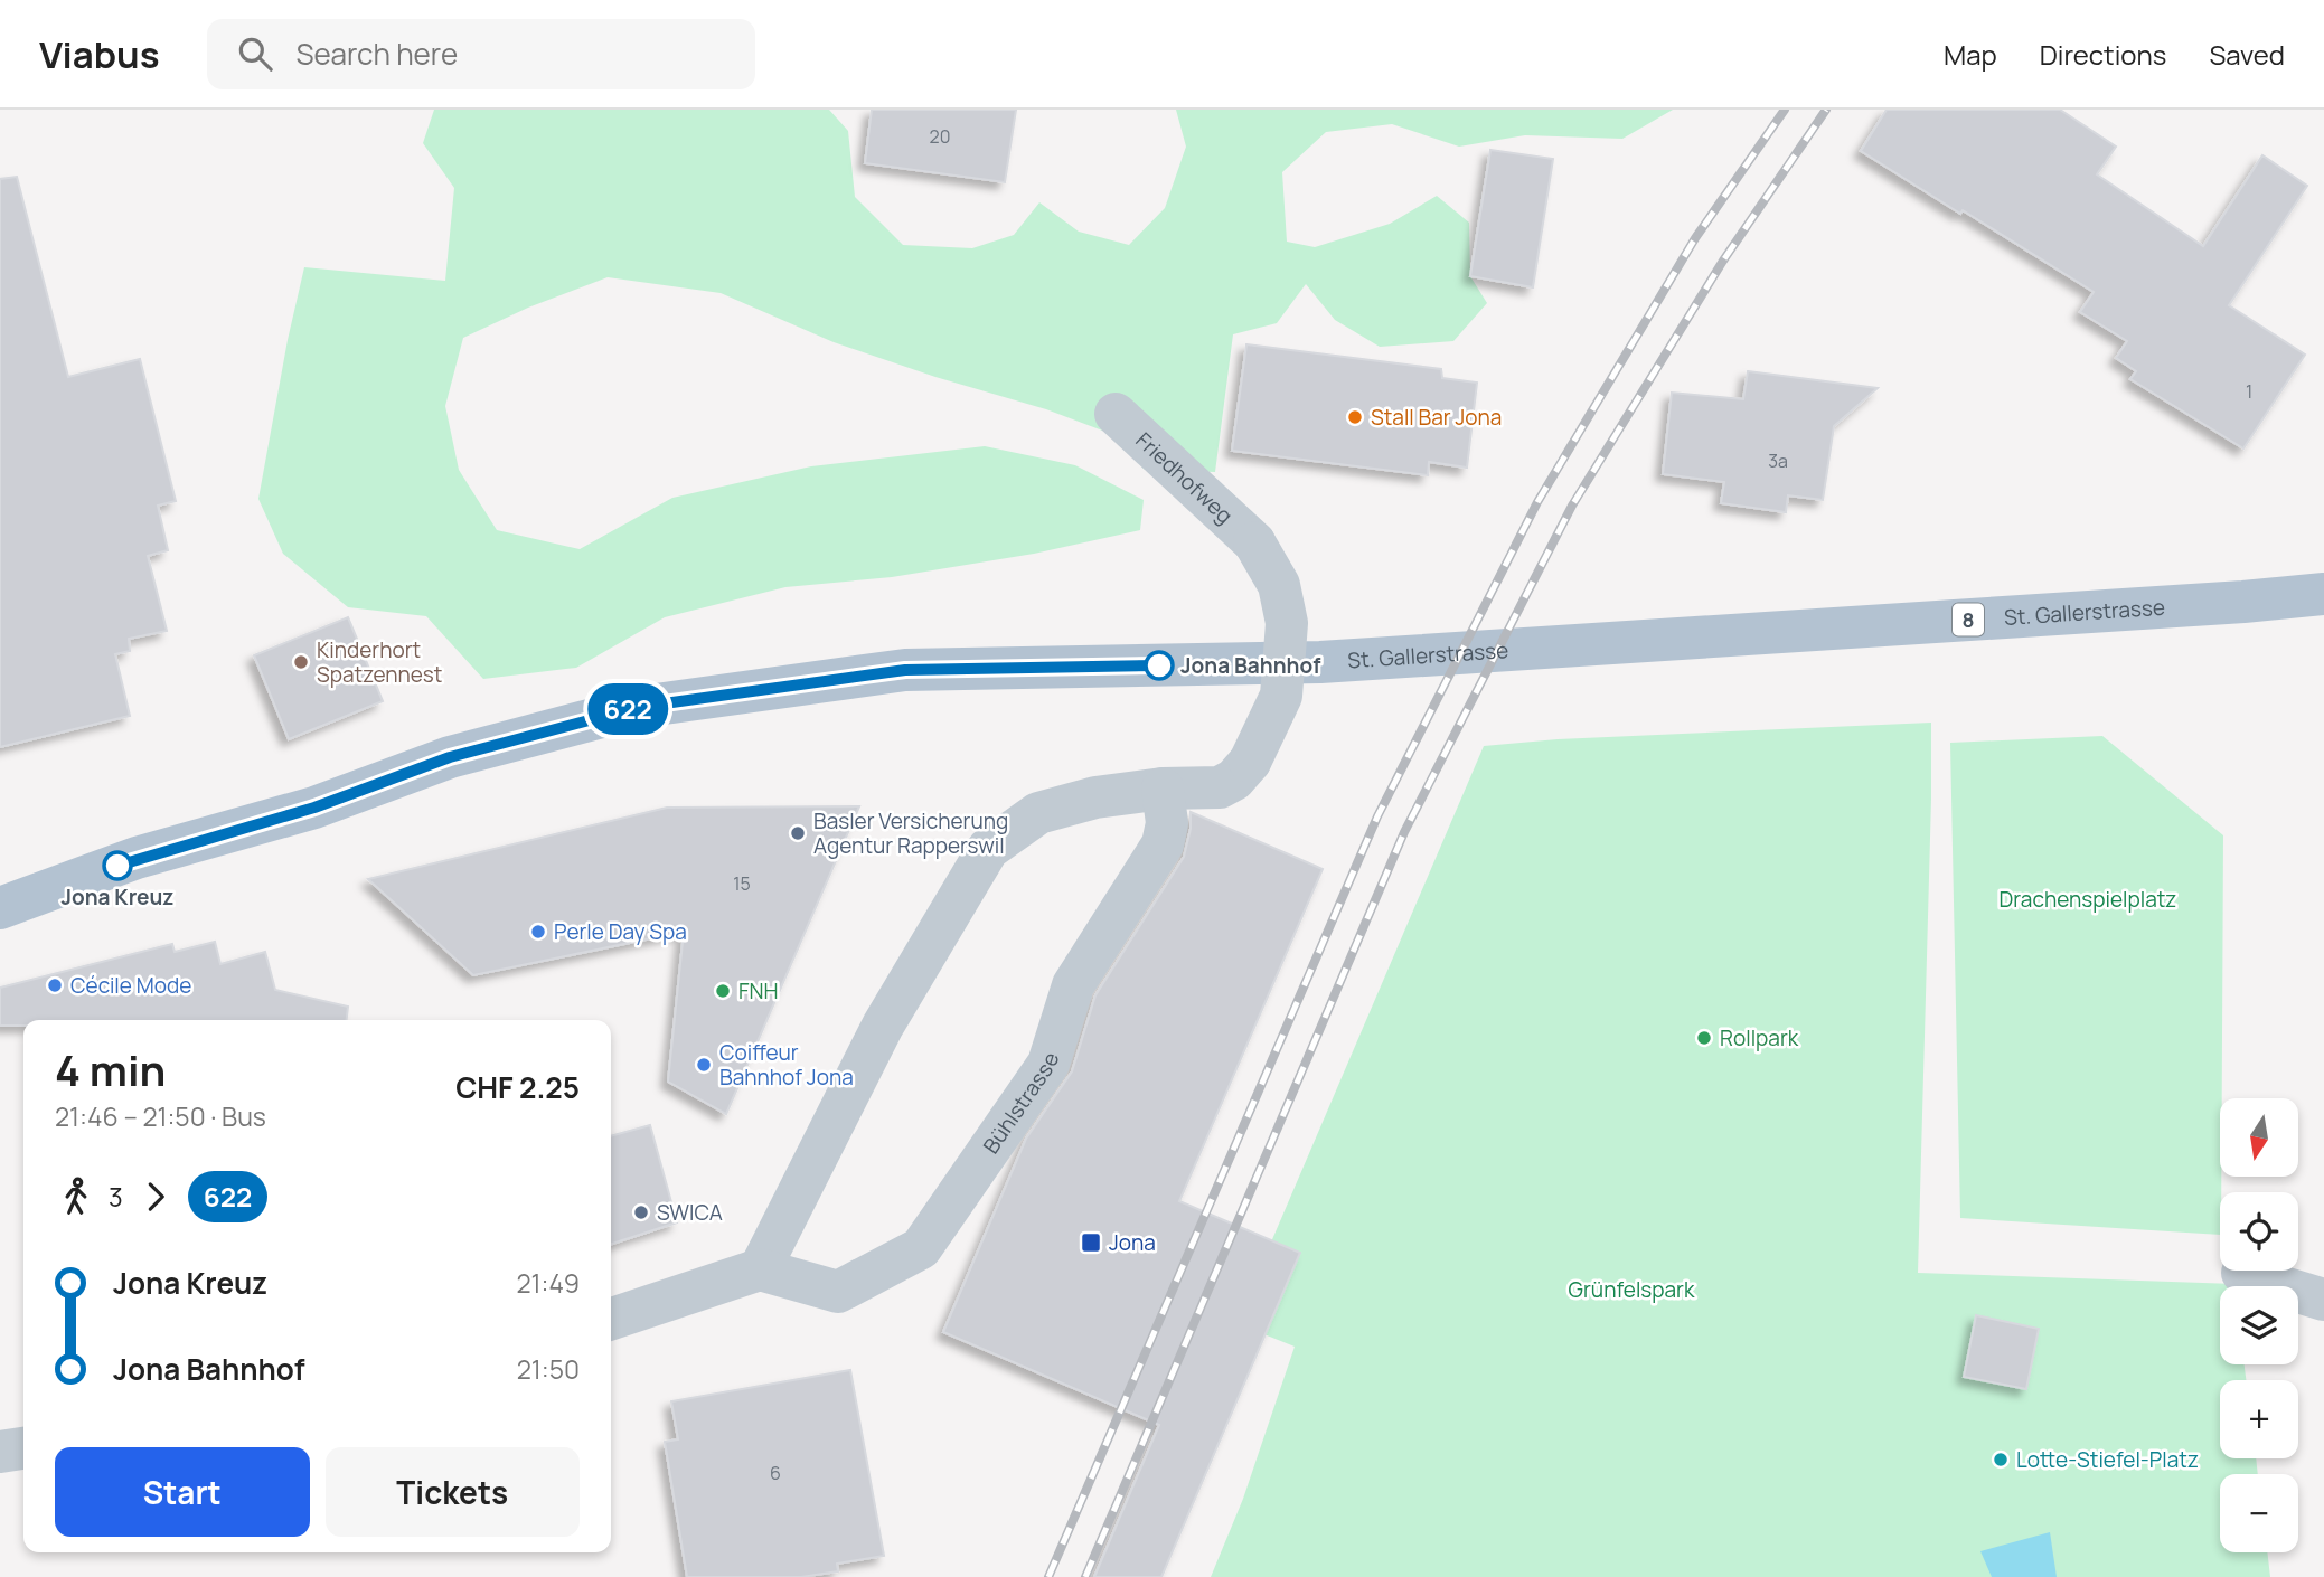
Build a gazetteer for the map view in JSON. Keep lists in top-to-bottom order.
{
  "streets": {
    "main road": ["St. Gallerstrasse", "8"],
    "street": ["Friedhofweg", "Bühlstrasse"]
  },
  "crossings": [
    ["Friedhofweg", "Bühlstrasse"]
  ],
  "parks": ["Drachenspielplatz", "Grünfelspark"],
  "places": {
    "other": [
      "Stall Bar Jona",
      "Kinderhort Spatzennest",
      "Jona Bahnhof",
      "Basler Versicherung Agentur Rapperswil",
      "Jona Kreuz",
      "Perle Day Spa",
      "Cécile Mode",
      "FNH",
      "Rollpark",
      "Coiffeur Bahnhof Jona",
      "SWICA",
      "Lotte-Stiefel-Platz"
    ],
    "transit": ["Jona"]
  },
  "lines": ["bus line 622"],
  "house_numbers": [
    "20",
    "1",
    "3a",
    "15",
    "6"
  ],
  "north": "bottom",
  "page": {
    "header": "Viabus",
    "search": "Search here",
    "nav": ["Map", "Directions", "Saved"],
    "on_map": "622",
    "heading": ["4 min", "21:46 – 21:50 · Bus", "CHF 2.25"],
    "map_buttons": ["+", "−"],
    "legs": ["3", "622"],
    "list": [
      {
        "name": "Jona Kreuz",
        "value": "21:49"
      },
      {
        "name": "Jona Bahnhof",
        "value": "21:50"
      }
    ],
    "buttons": ["Start", "Tickets"]
  }
}
